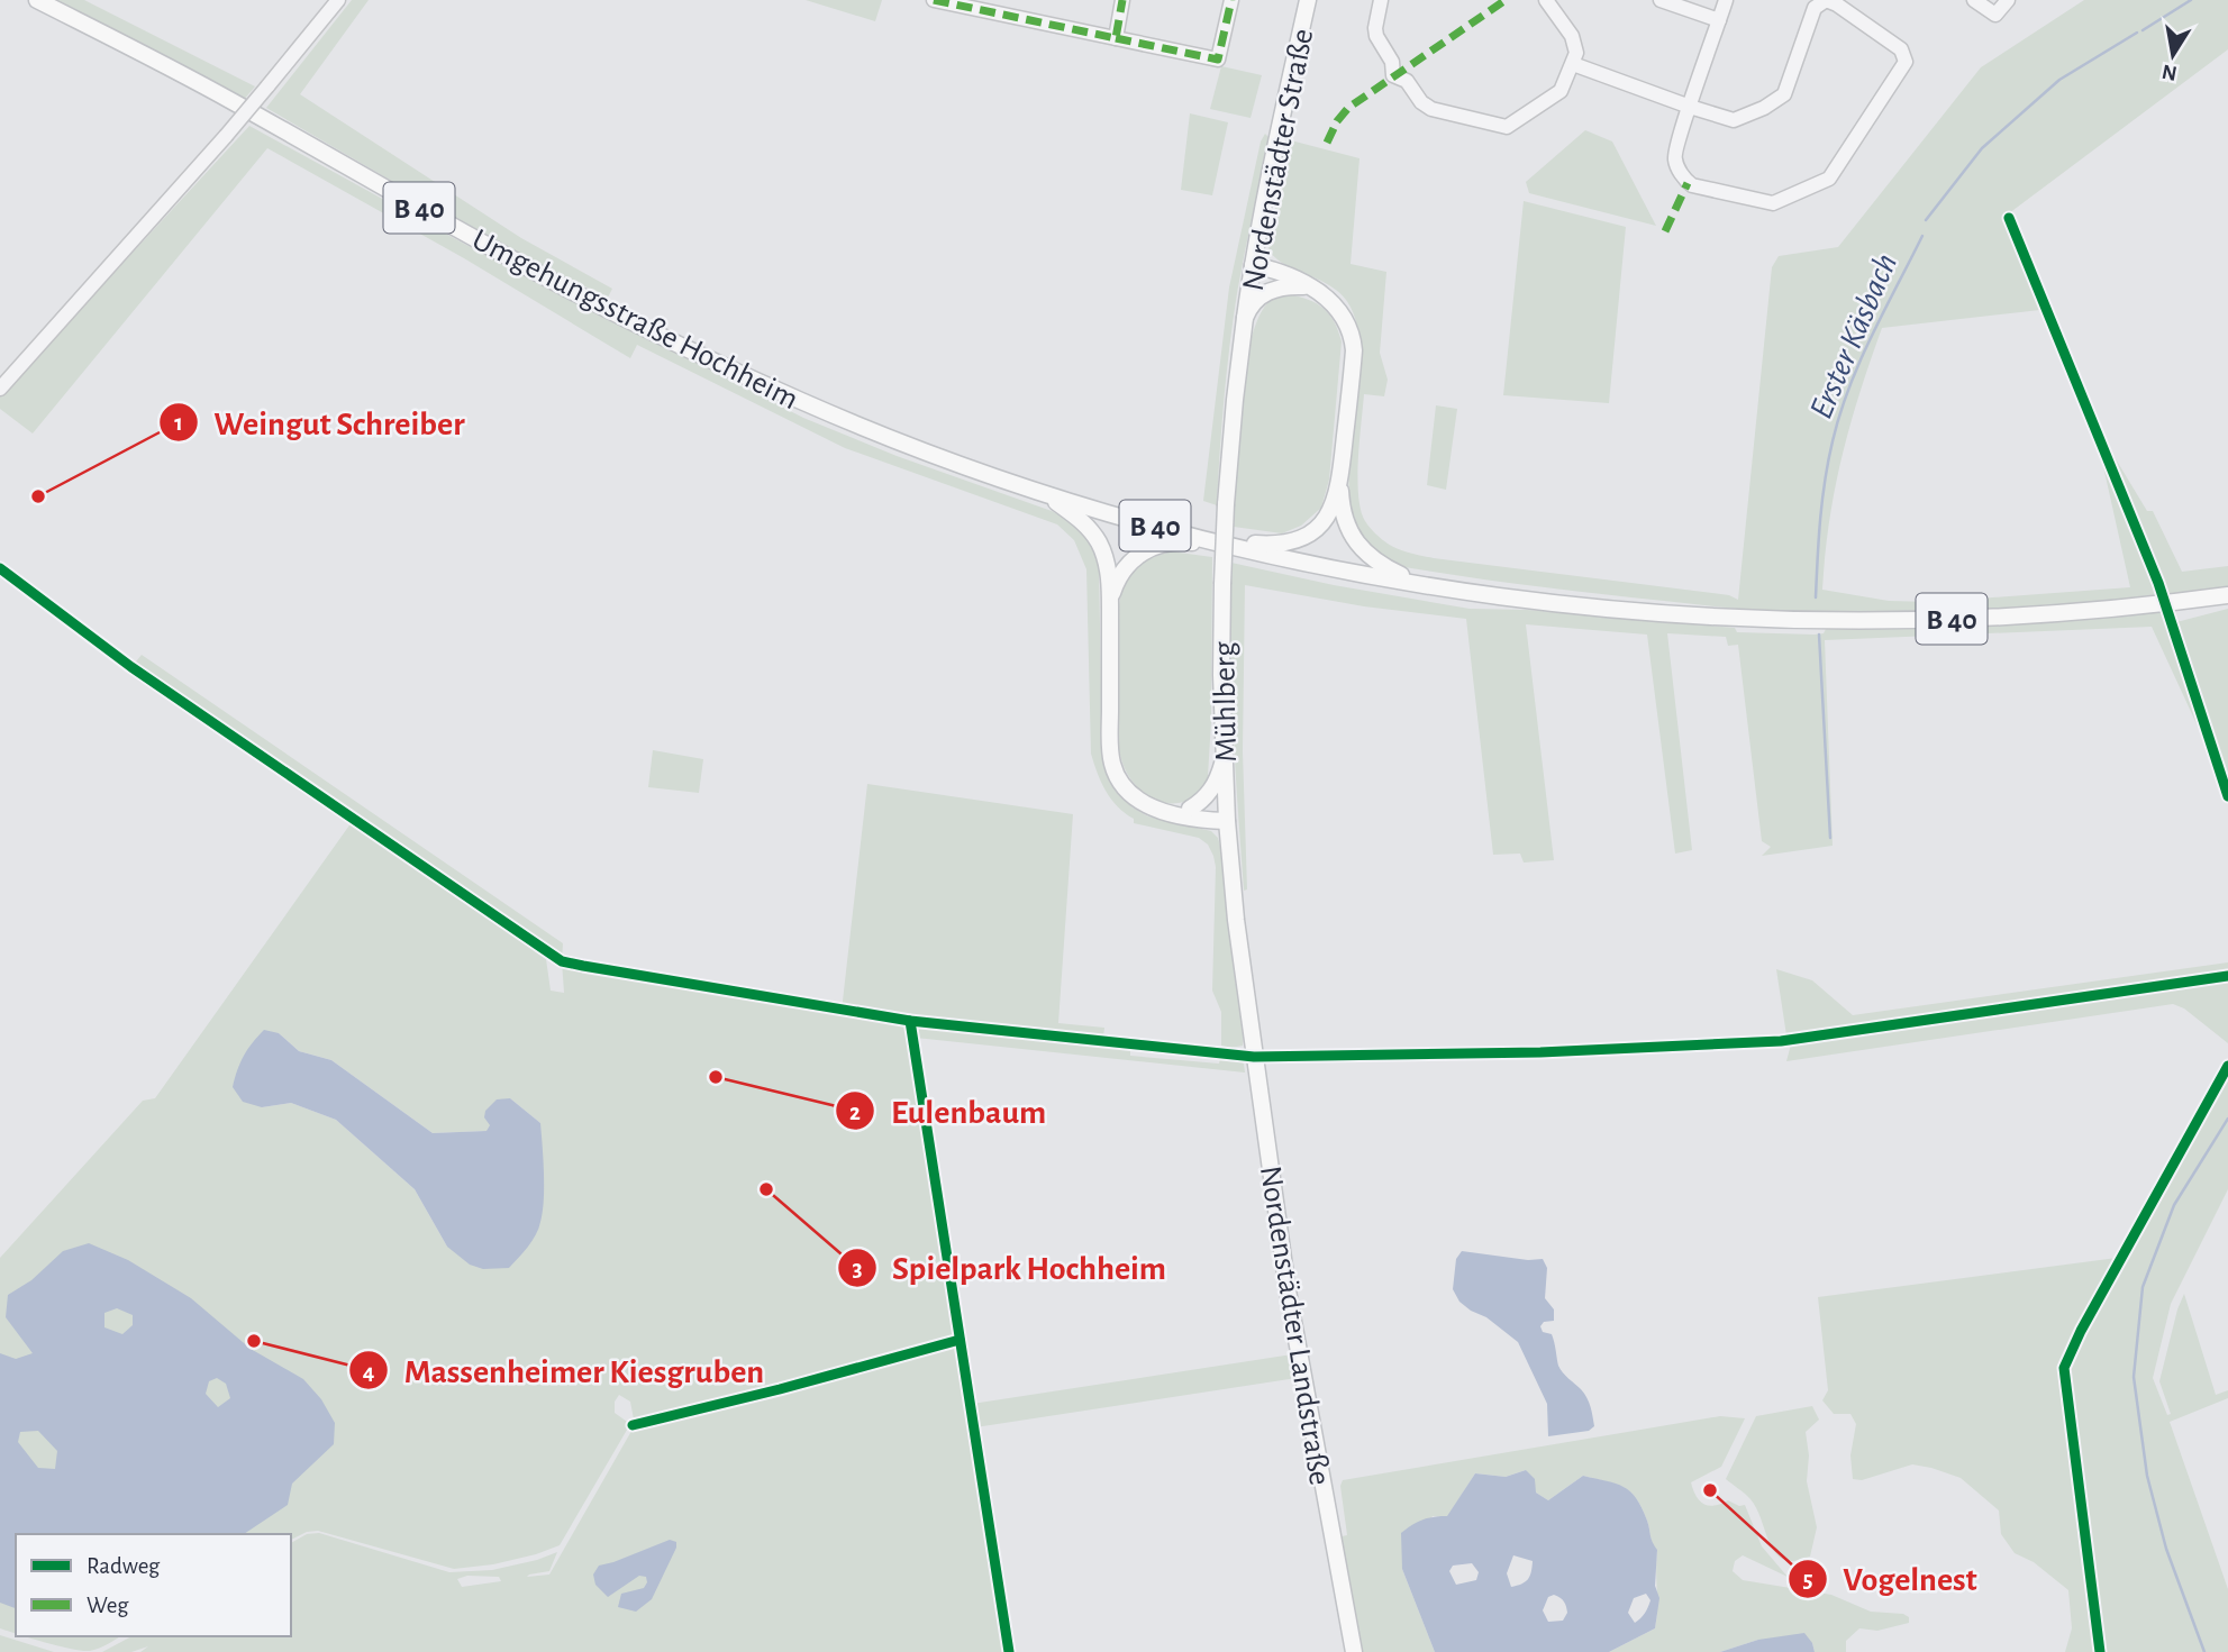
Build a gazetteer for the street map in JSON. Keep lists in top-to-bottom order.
{
  "streets": {
    "main road": [
      "Nordenstädter Straße",
      "B 40",
      "Umgehungsstraße Hochheim",
      "Mühlberg",
      "Nordenstädter Landstraße"
    ]
  },
  "crossings": [
    ["Nordenstädter Straße", "Mühlberg"],
    ["B 40", "Umgehungsstraße Hochheim"],
    ["Mühlberg", "Nordenstädter Landstraße"]
  ],
  "water": ["Erster Käsbach"],
  "places": [
    "Weingut Schreiber",
    "Eulenbaum",
    "Spielpark Hochheim",
    "Massenheimer Kiesgruben",
    "Vogelnest"
  ],
  "legend": ["Radweg", "Weg"],
  "north": "bottom"
}
